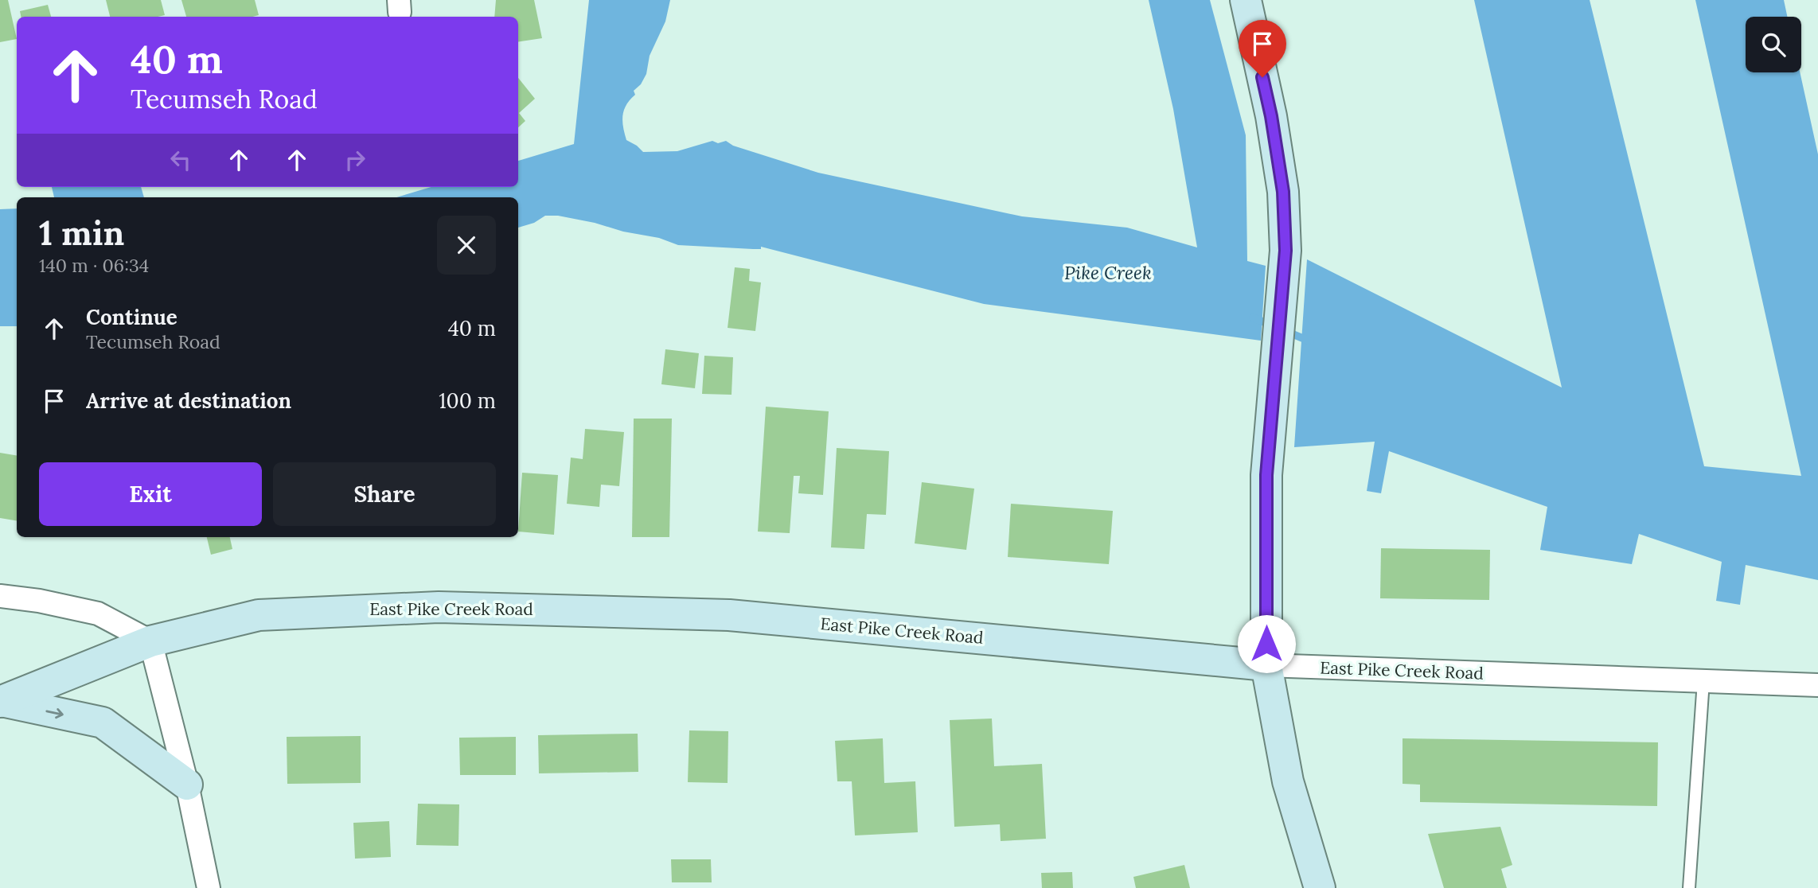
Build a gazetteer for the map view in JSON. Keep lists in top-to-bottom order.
{
  "streets": {
    "street": ["East Pike Creek Road"]
  },
  "water": ["Pike Creek"],
  "page": {
    "turn": ["40 m", "Tecumseh Road"],
    "heading": ["1 min", "140 m · 06:34"],
    "list": [
      {
        "name": "Continue",
        "note": "Tecumseh Road",
        "value": "40 m"
      },
      {
        "name": "Arrive at destination",
        "value": "100 m"
      }
    ],
    "buttons": ["Exit", "Share"]
  }
}
